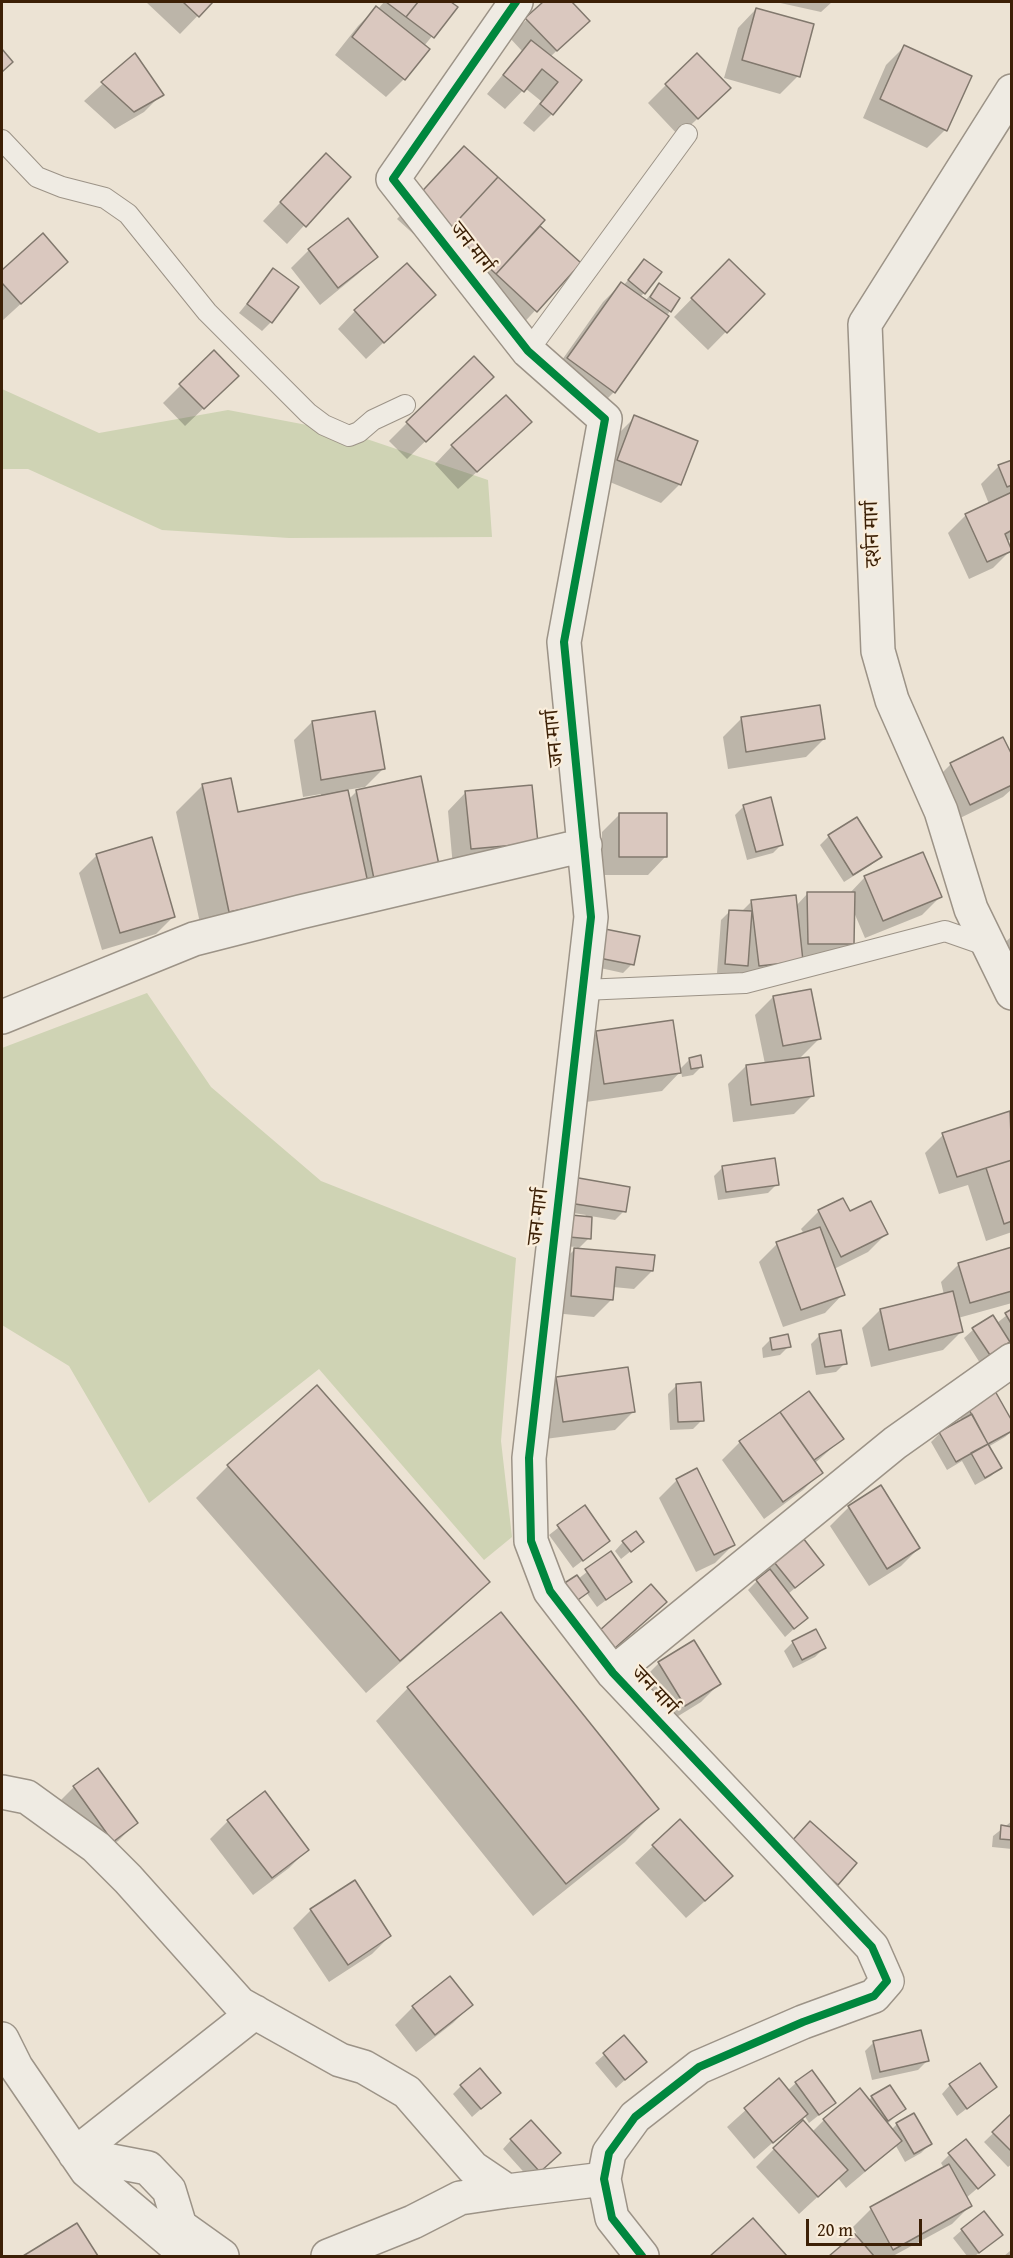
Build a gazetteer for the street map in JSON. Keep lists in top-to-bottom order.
{
  "streets": {
    "street": ["जन मार्ग", "दर्शन मार्ग"]
  },
  "scale_bar": "20 m"
}
